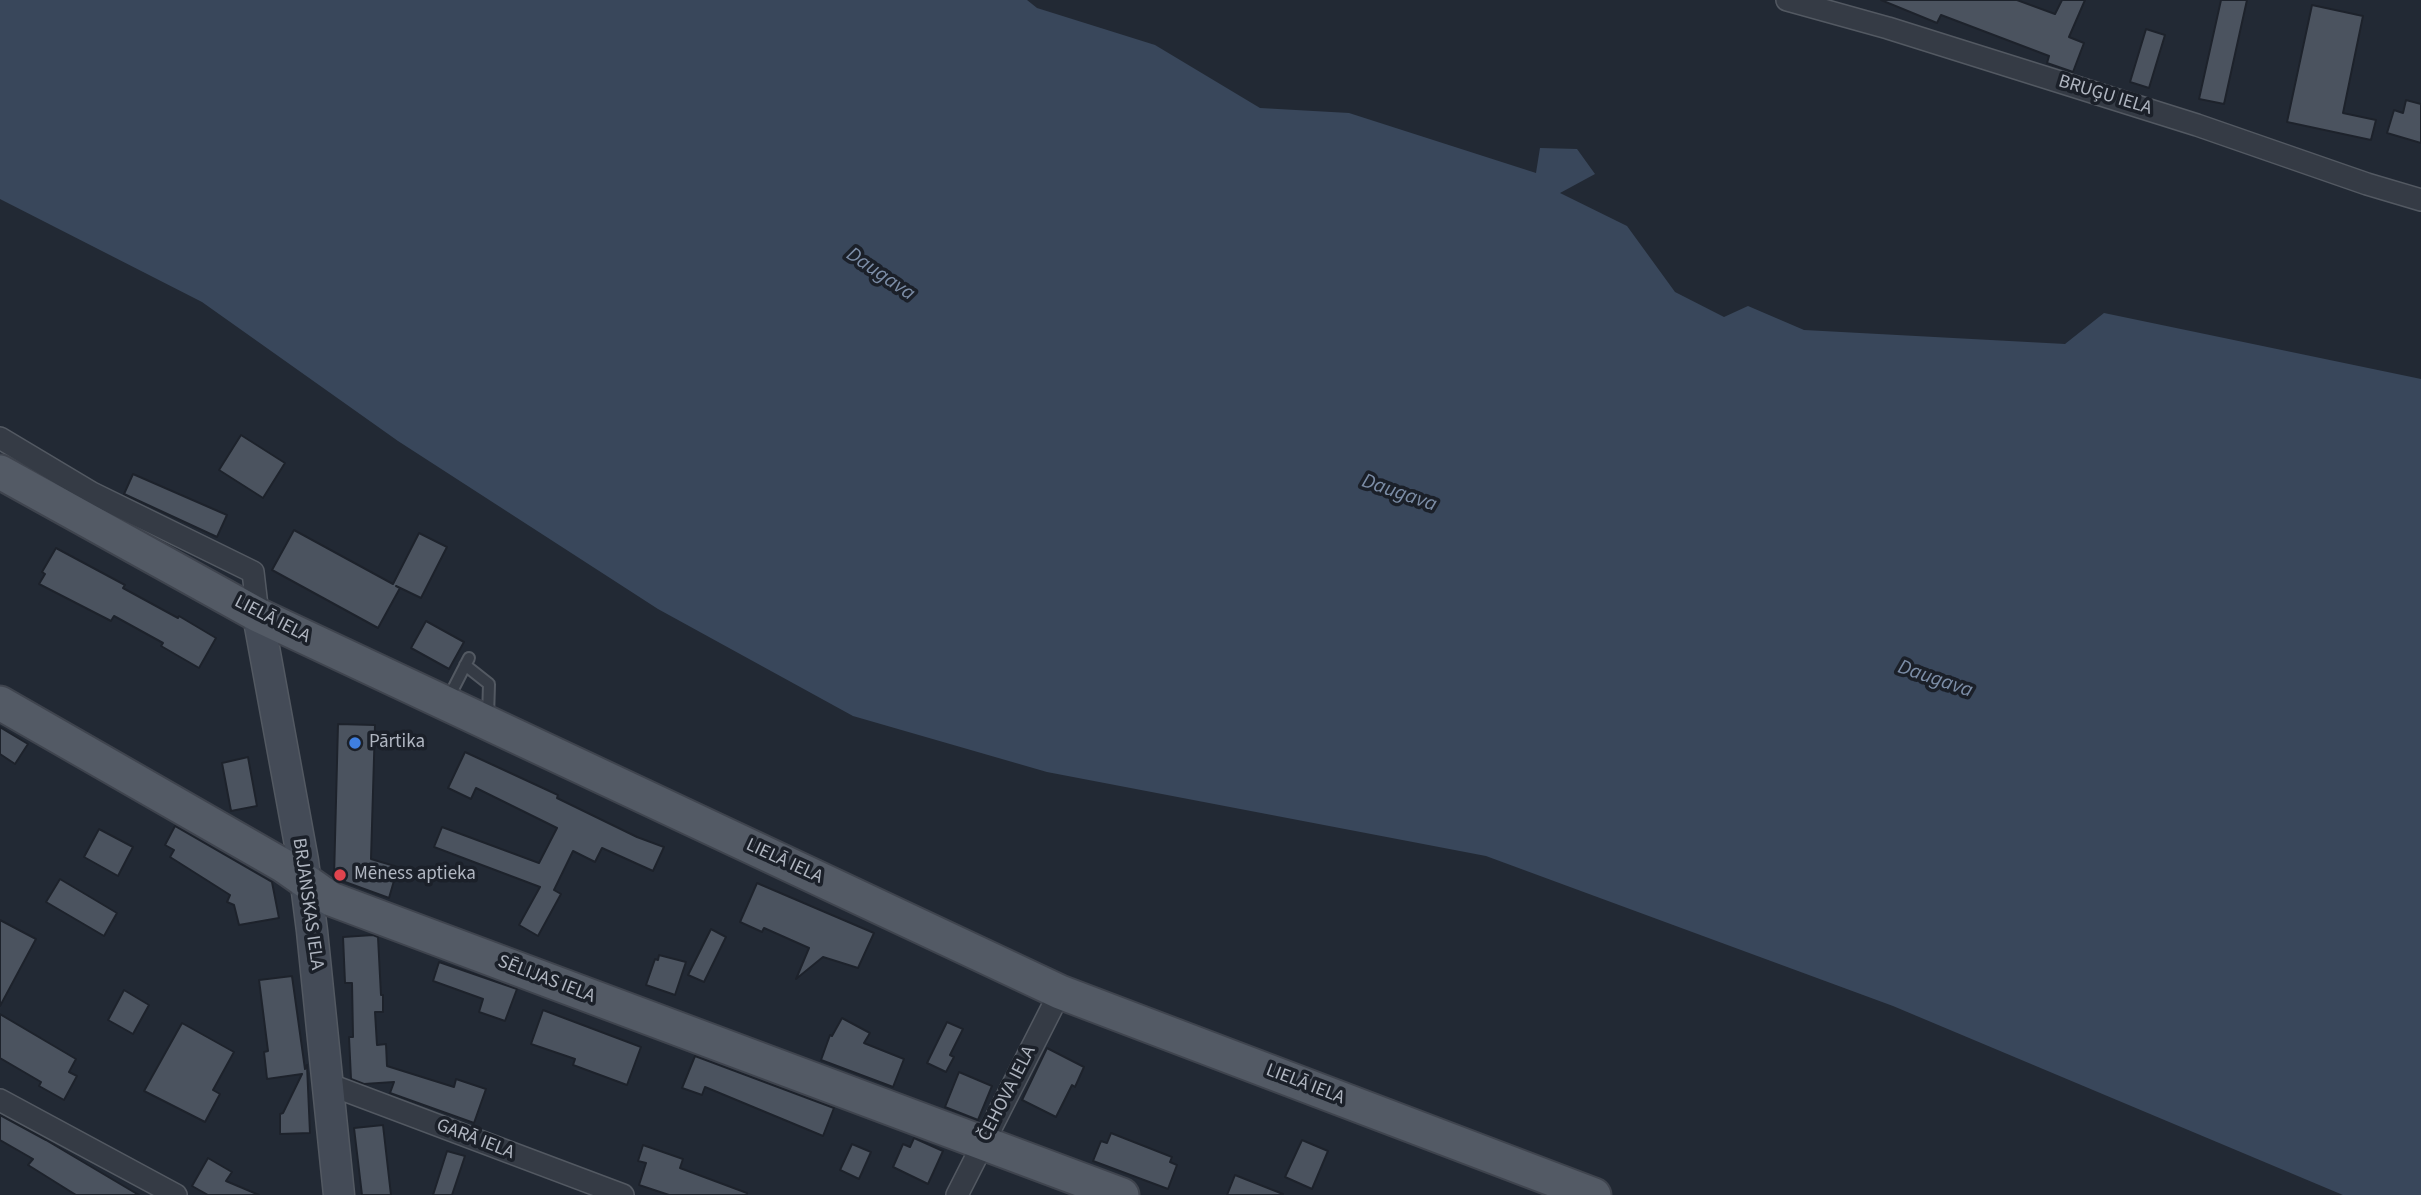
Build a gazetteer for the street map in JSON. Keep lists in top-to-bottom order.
{
  "streets": {
    "main road": ["LIELĀ IELA", "BRJANSKAS IELA", "SĒLIJAS IELA"],
    "street": ["BRUĢU IELA", "ČEHOVA IELA", "GARĀ IELA"]
  },
  "crossings": [
    ["LIELĀ IELA", "BRJANSKAS IELA"],
    ["LIELĀ IELA", "ČEHOVA IELA"],
    ["BRJANSKAS IELA", "SĒLIJAS IELA"],
    ["BRJANSKAS IELA", "GARĀ IELA"],
    ["SĒLIJAS IELA", "ČEHOVA IELA"]
  ],
  "water": ["Daugava"],
  "places": ["Pārtika", "Mēness aptieka"]
}
